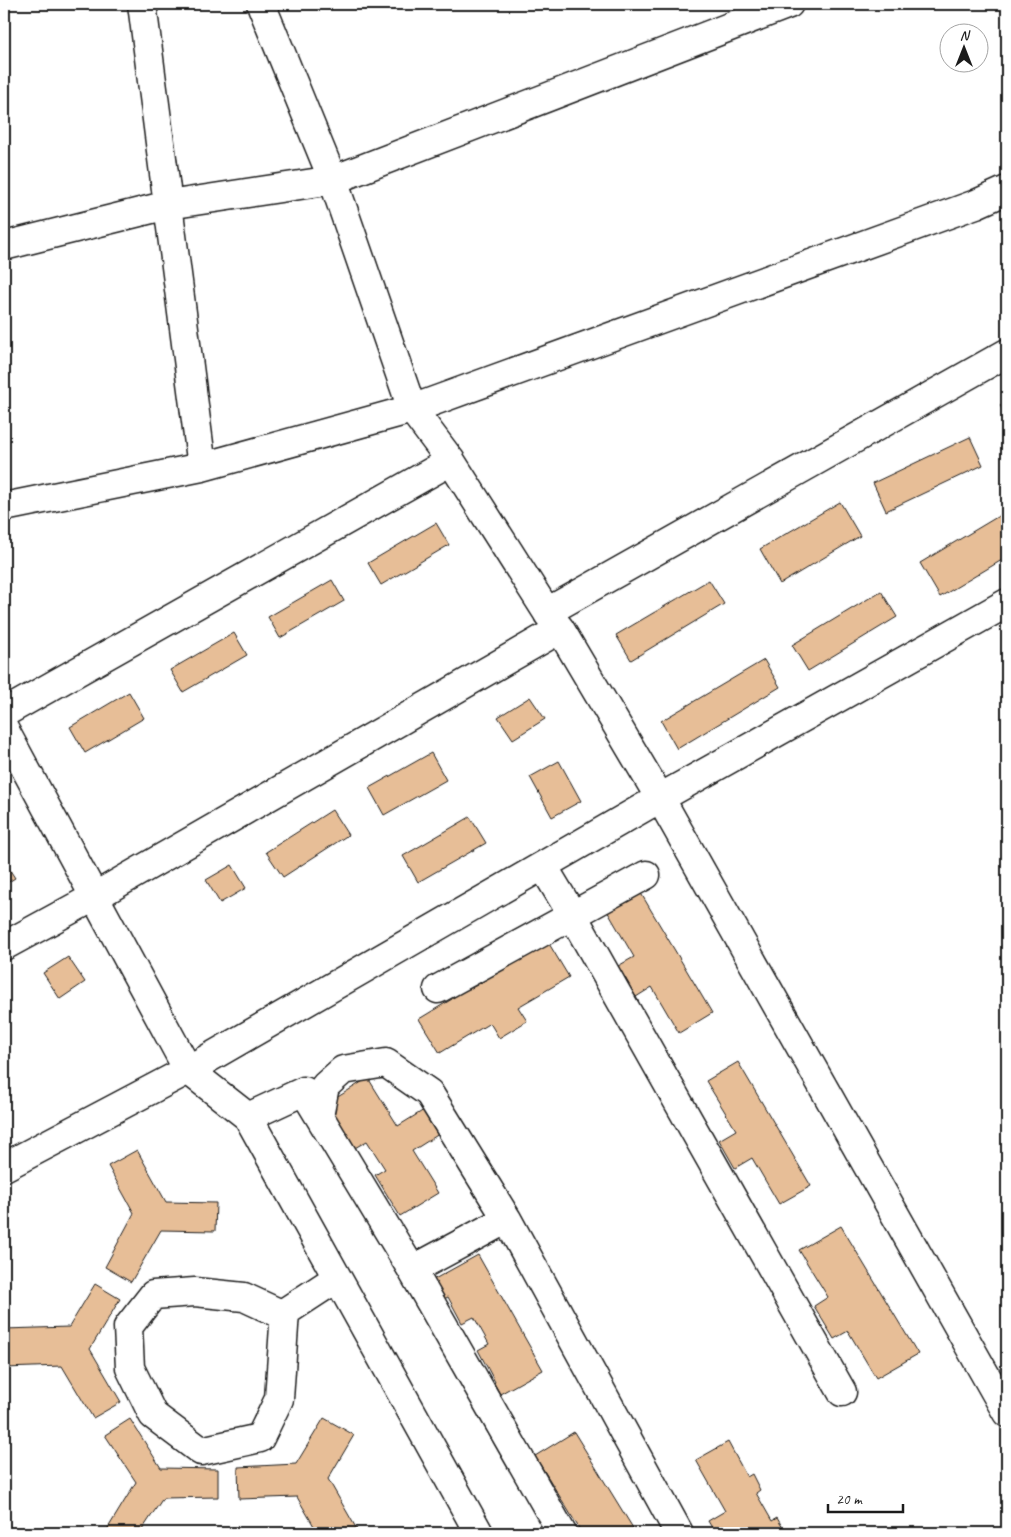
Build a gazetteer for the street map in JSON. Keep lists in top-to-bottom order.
{
  "scale_bar": "20 m",
  "north": "top"
}
